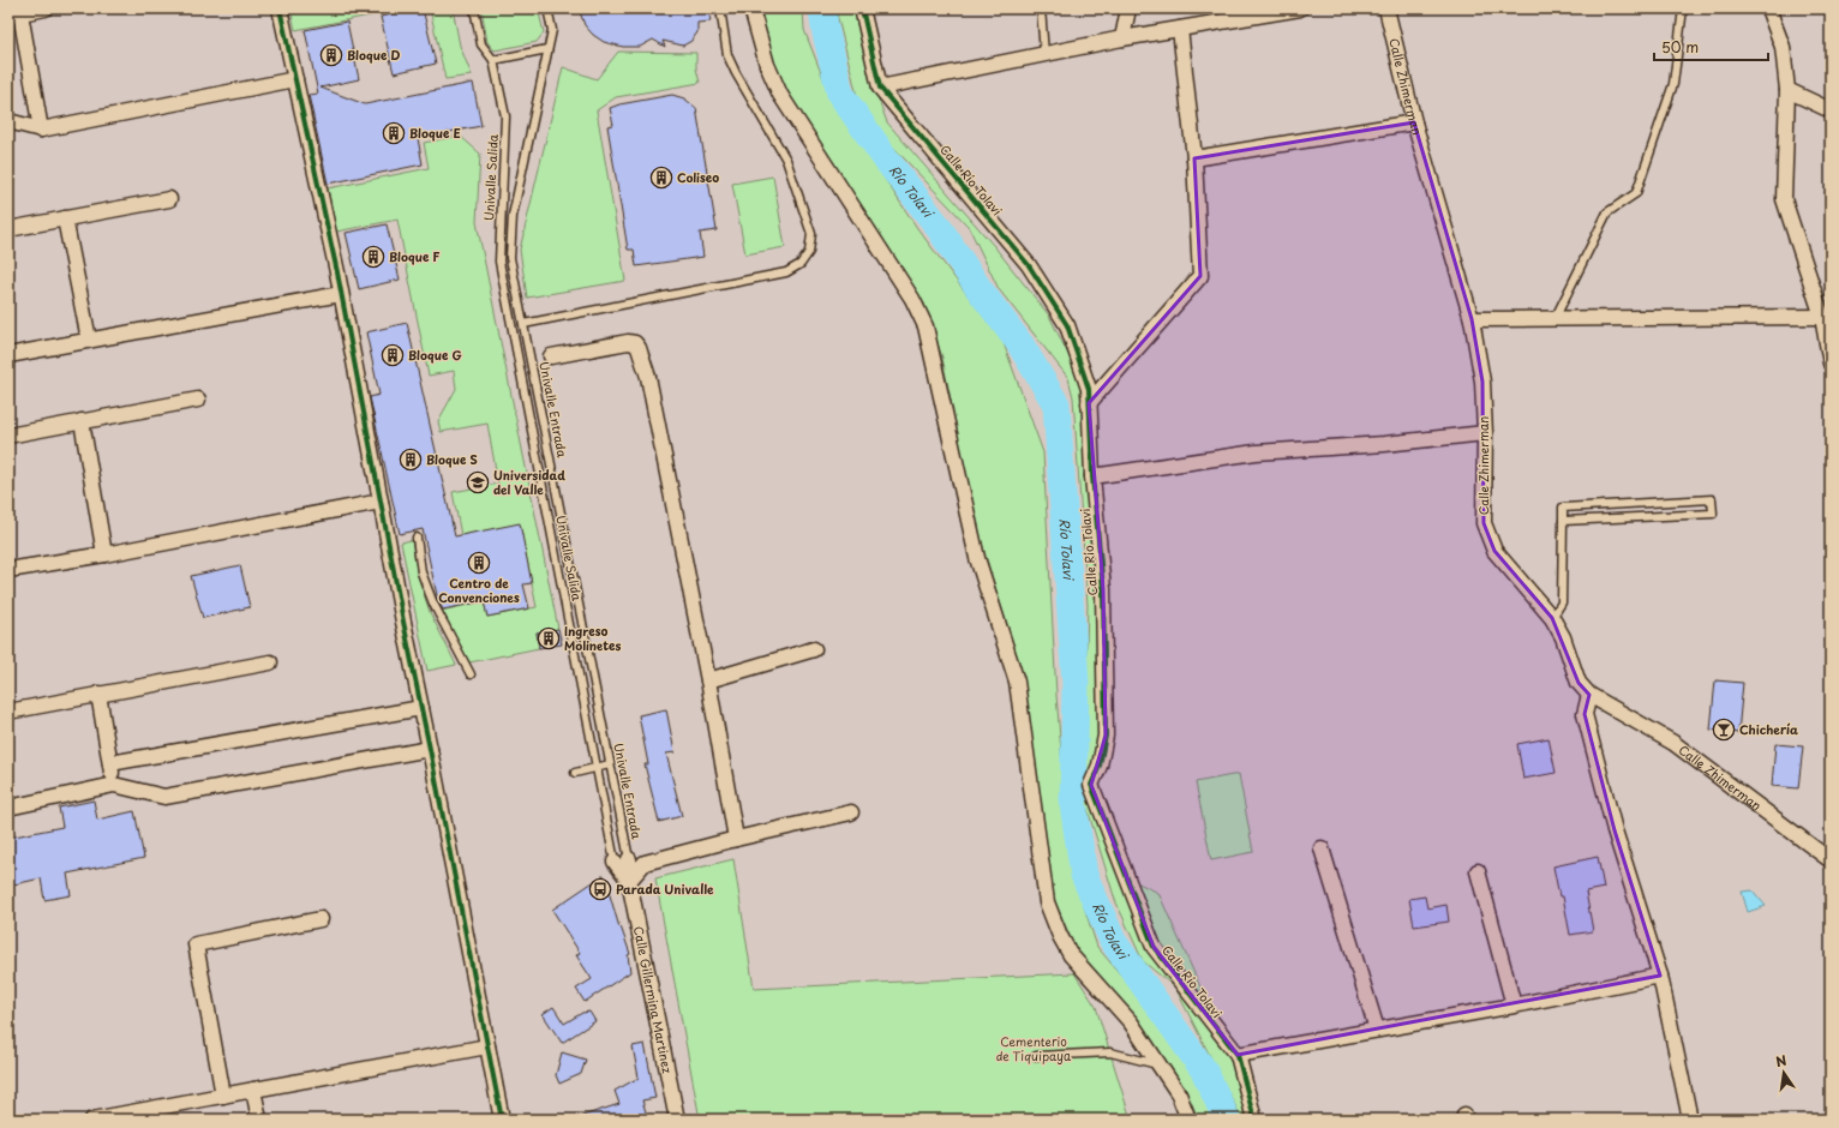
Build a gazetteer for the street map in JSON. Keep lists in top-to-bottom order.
{
  "streets": {
    "street": ["Calle Zhimerman", "Calle Río Tolavi", "Calle Gillermina Martinez"],
    "lane": ["Univalle Salida", "Univalle Entrada"]
  },
  "crossings": [
    ["Univalle Salida", "Univalle Entrada"],
    ["Univalle Salida", "Calle Gillermina Martinez"],
    ["Univalle Entrada", "Calle Gillermina Martinez"]
  ],
  "water": ["Río Tolavi"],
  "parks": ["Cementerio de Tiquipaya"],
  "places": {
    "building": [
      "Bloque D",
      "Bloque E",
      "Coliseo",
      "Bloque F",
      "Bloque G",
      "Bloque S",
      "Centro de Convenciones",
      "Ingreso Molinetes"
    ],
    "school or university": ["Universidad del Valle"],
    "bar": ["Chichería"],
    "bus stop": ["Parada Univalle"]
  },
  "scale_bar": "50 m",
  "north": "top"
}
